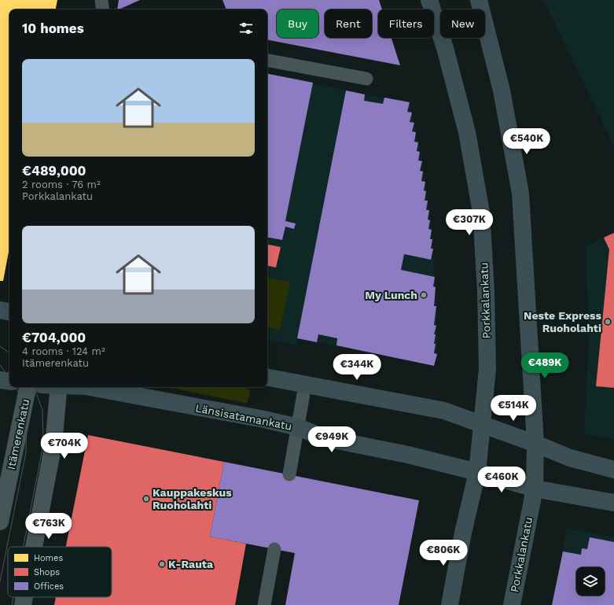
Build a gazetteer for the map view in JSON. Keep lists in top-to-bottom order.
{
  "streets": {
    "main road": ["Porkkalankatu", "Länsisatamankatu"],
    "street": ["Itämerenkatu"]
  },
  "crossings": [
    ["Porkkalankatu", "Länsisatamankatu"]
  ],
  "places": [
    "My Lunch",
    "Neste Express Ruoholahti",
    "Kauppakeskus Ruoholahti",
    "K-Rauta"
  ],
  "legend": ["Homes", "Shops", "Offices"],
  "page": {
    "chip": [
      "Buy",
      "Rent",
      "Filters",
      "New"
    ],
    "heading": "10 homes",
    "list": [
      {
        "name": "€489,000",
        "note": "2 rooms · 76 m² · Porkkalankatu"
      },
      {
        "name": "€704,000",
        "note": "4 rooms · 124 m² · Itämerenkatu"
      }
    ],
    "price": [
      "€540K",
      "€307K",
      "€489K",
      "€344K",
      "€514K",
      "€949K",
      "€704K",
      "€460K",
      "€763K",
      "€806K"
    ]
  }
}
